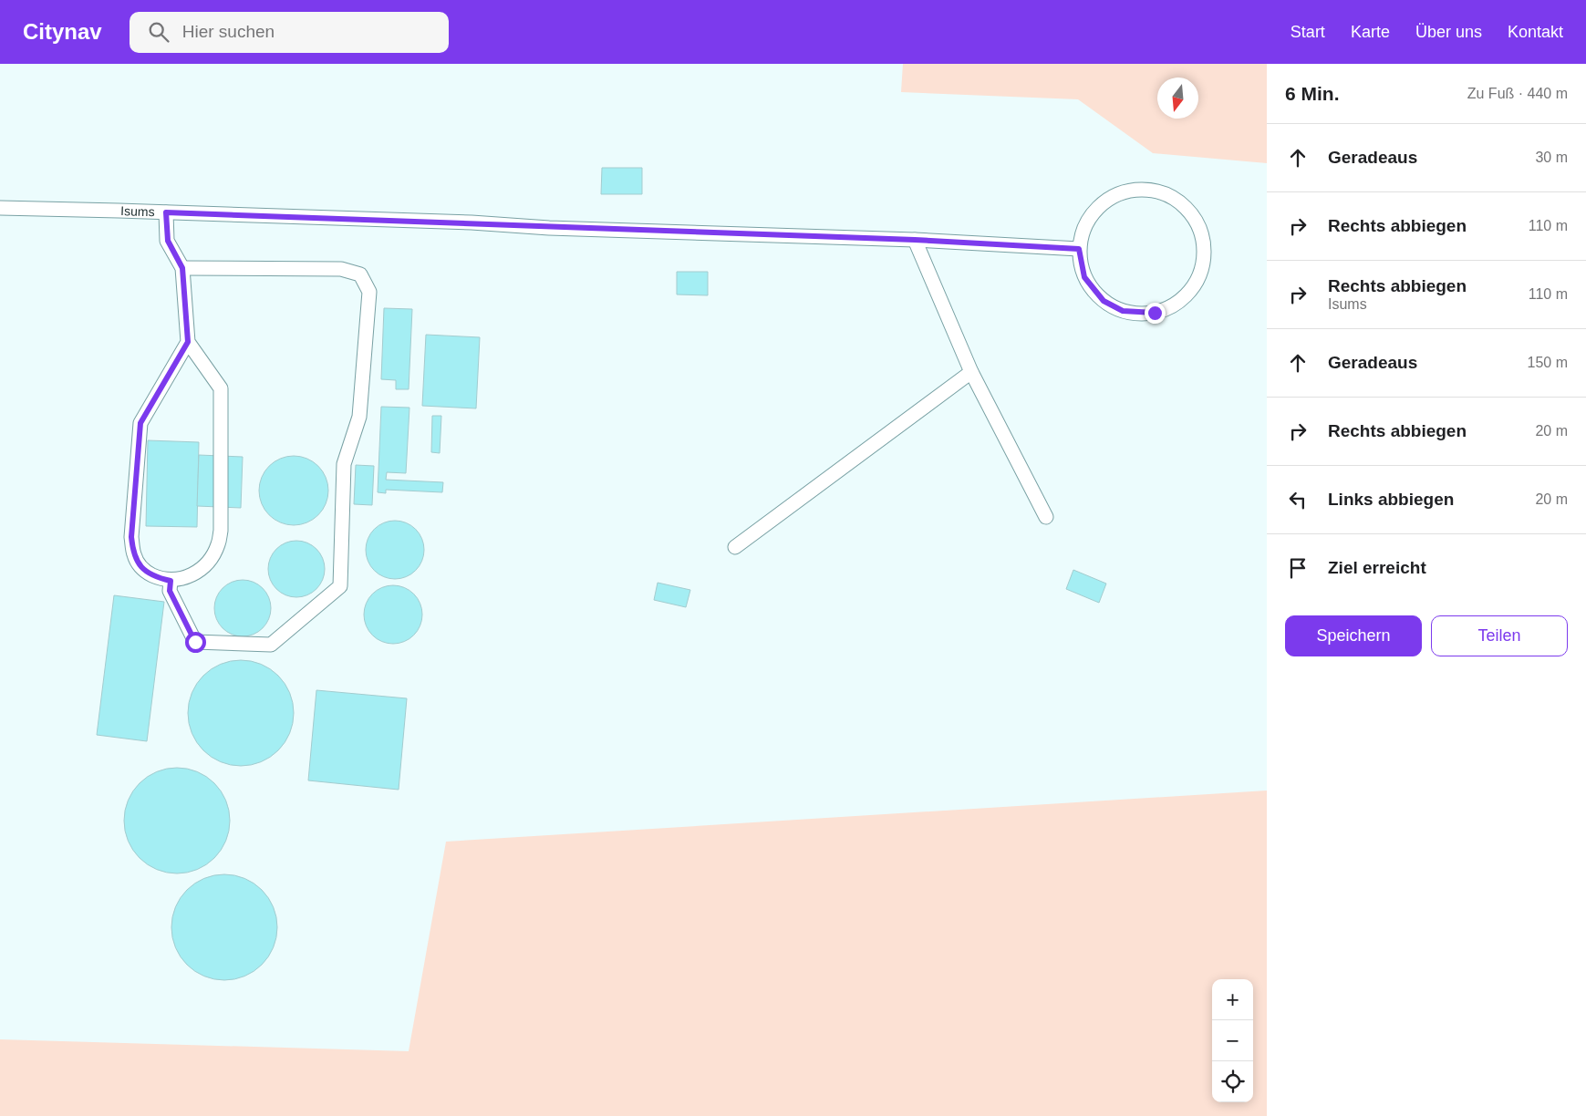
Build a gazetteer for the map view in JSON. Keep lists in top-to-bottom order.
{
  "streets": {
    "lane": ["Isums"]
  },
  "north": "bottom",
  "page": {
    "header": "Citynav",
    "search": "Hier suchen",
    "nav": [
      "Start",
      "Karte",
      "Über uns",
      "Kontakt"
    ],
    "heading": ["6 Min.", "Zu Fuß · 440 m"],
    "list": [
      ["Geradeaus", "30 m"],
      ["Rechts abbiegen", "110 m"],
      ["Rechts abbiegen", "Isums", "110 m"],
      ["Geradeaus", "150 m"],
      ["Rechts abbiegen", "20 m"],
      ["Links abbiegen", "20 m"],
      "Ziel erreicht"
    ],
    "buttons": ["Speichern", "Teilen"],
    "map_buttons": ["+", "−"]
  }
}
